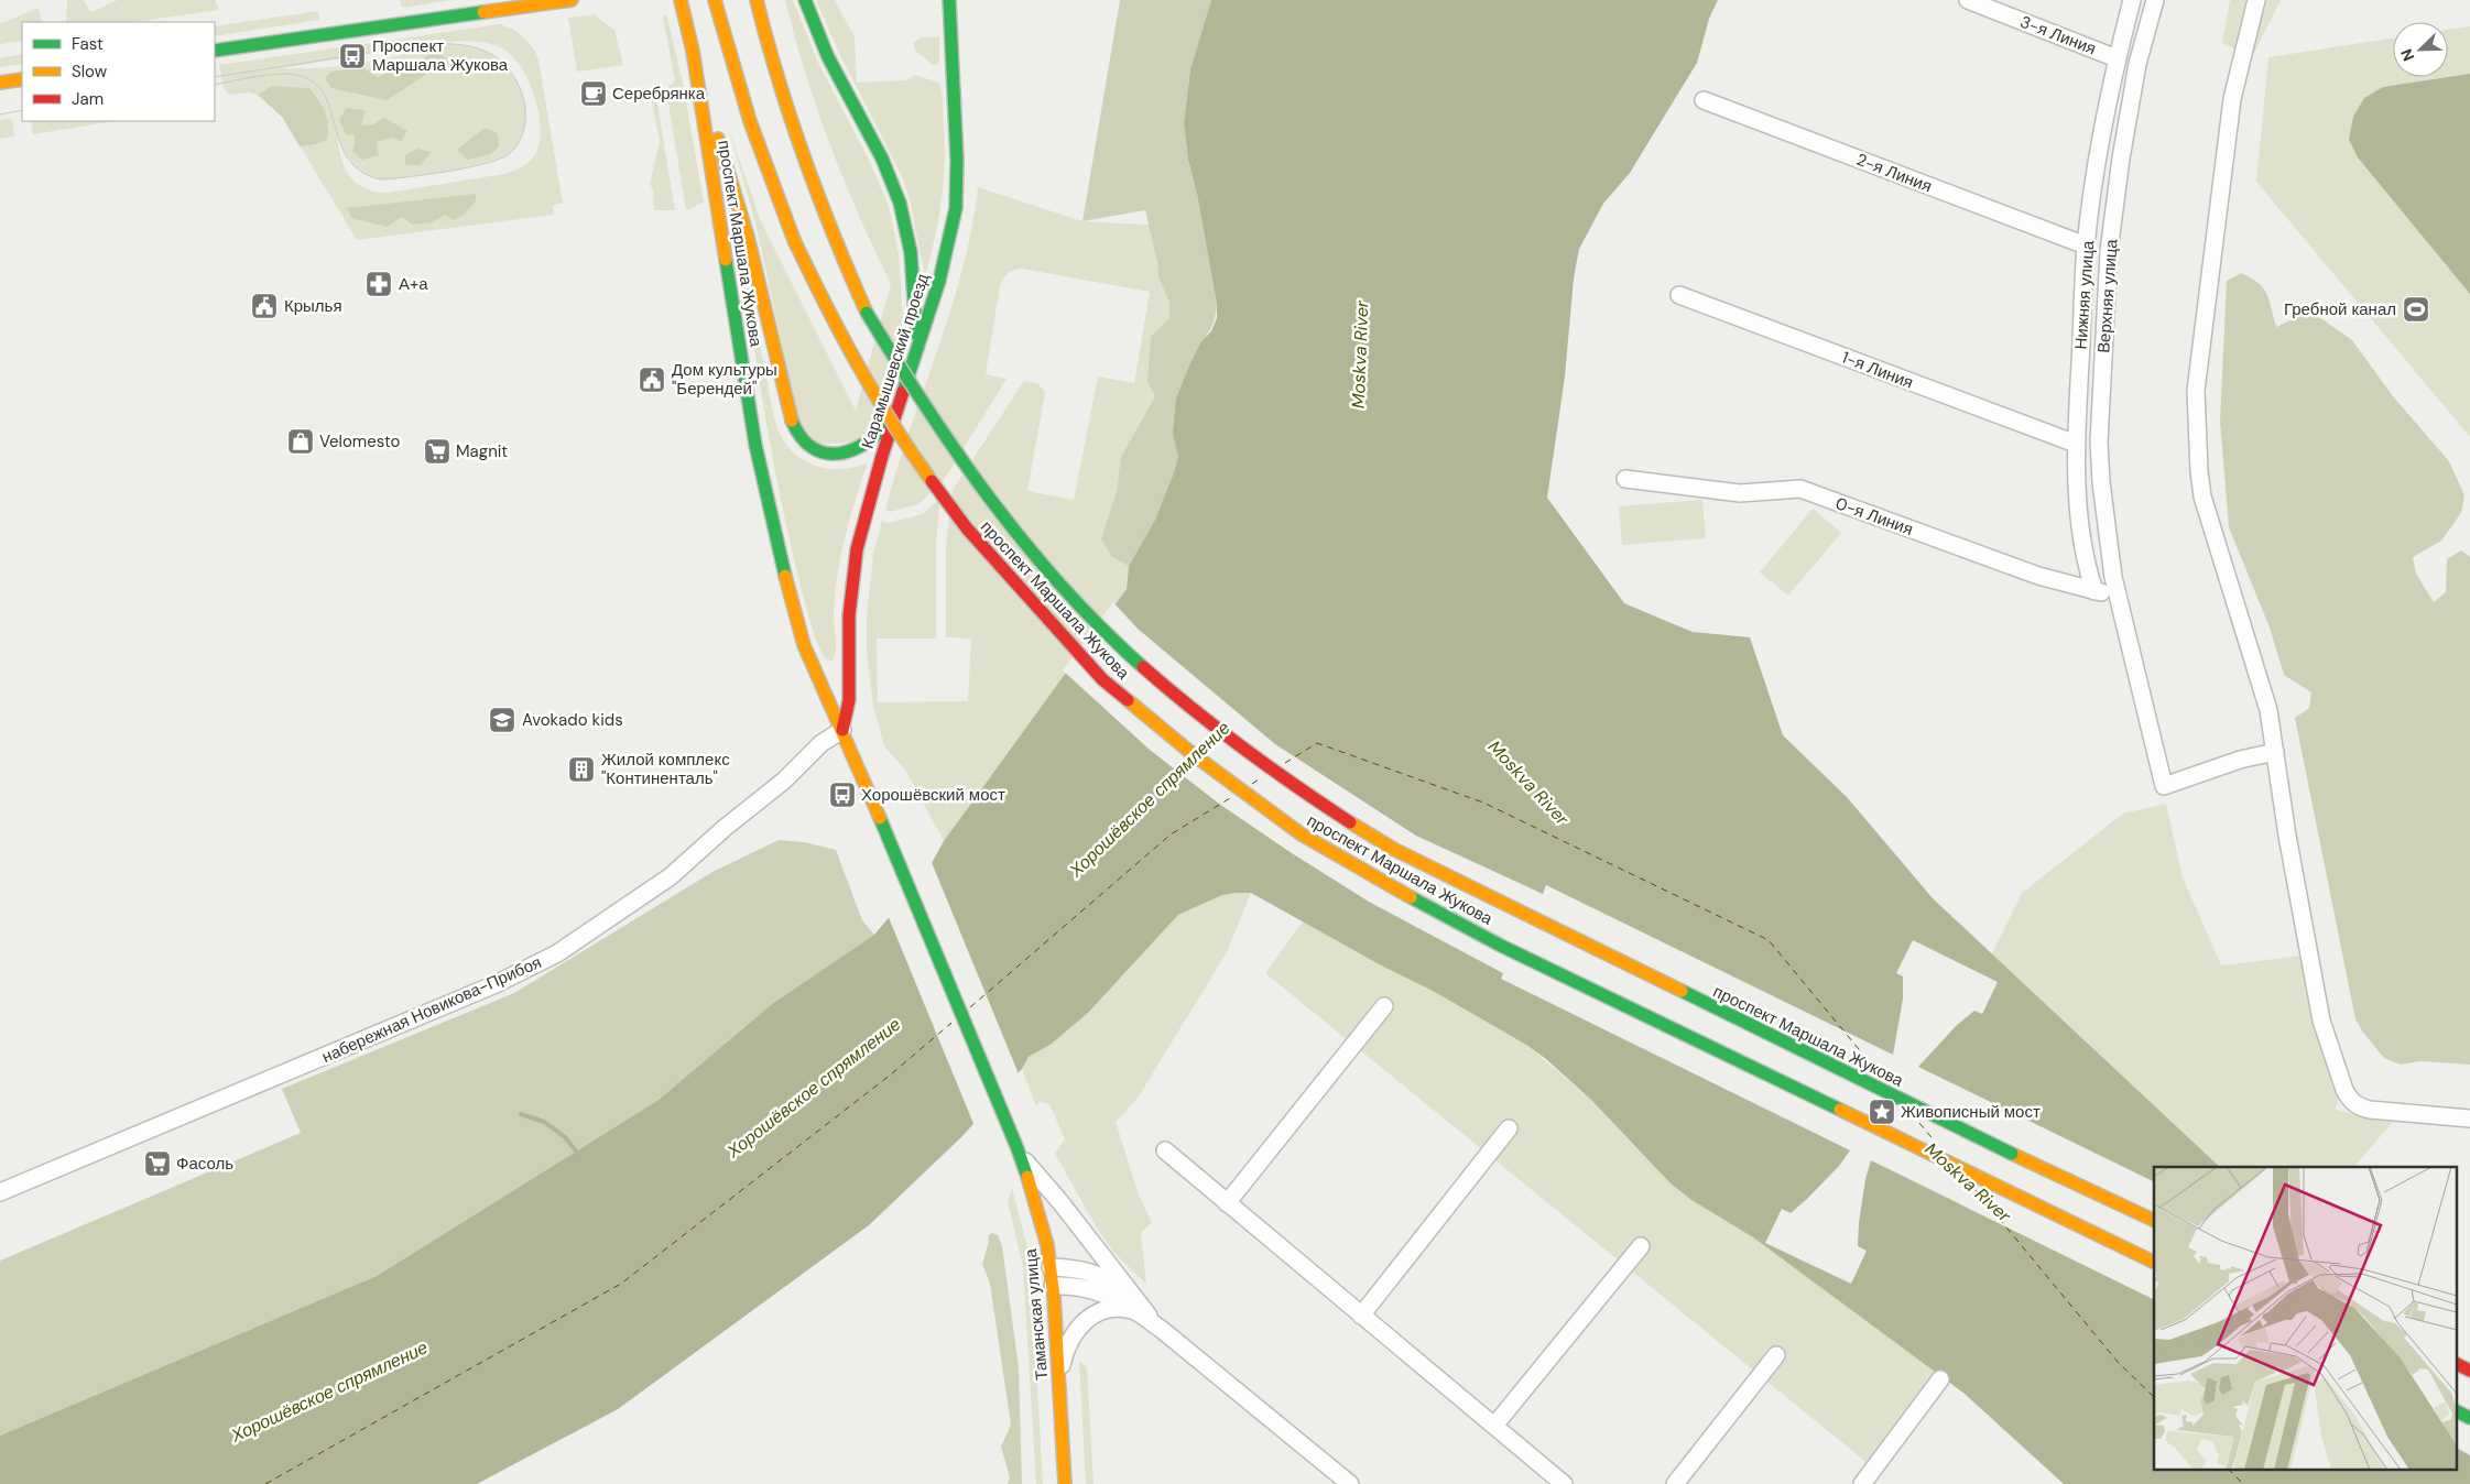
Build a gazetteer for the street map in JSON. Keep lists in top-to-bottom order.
{
  "streets": {
    "main road": ["проспект Маршала Жукова", "Карамышевский проезд", "Таманская улица"],
    "street": [
      "3-я Линия",
      "2-я Линия",
      "Нижняя улица",
      "Верхняя улица",
      "1-я Линия",
      "0-я Линия",
      "набережная Новикова-Прибоя"
    ]
  },
  "crossings": [
    ["3-я Линия", "Нижняя улица"],
    ["2-я Линия", "Нижняя улица"],
    ["проспект Маршала Жукова", "Карамышевский проезд"],
    ["проспект Маршала Жукова", "набережная Новикова-Прибоя"],
    ["проспект Маршала Жукова", "Таманская улица"],
    ["Нижняя улица", "1-я Линия"],
    ["Нижняя улица", "0-я Линия"],
    ["Верхняя улица", "0-я Линия"],
    ["Карамышевский проезд", "набережная Новикова-Прибоя"]
  ],
  "water": ["Moskva River", "Хорошёвское спрямление"],
  "places": {
    "bus stop": ["Проспект Маршала Жукова", "Хорошёвский мост"],
    "cafe": ["Серебрянка"],
    "pharmacy": ["А+а"],
    "public building": ["Крылья", "Дом культуры \"Берендей\""],
    "sports": ["Гребной канал"],
    "shop": ["Velomesto"],
    "supermarket": ["Magnit", "Фасоль"],
    "school or university": ["Avokado kids"],
    "building": ["Жилой комплекс \"Континенталь\""],
    "place": ["Живописный мост"]
  },
  "legend": ["Fast", "Slow", "Jam"],
  "north": "bottom left"
}
